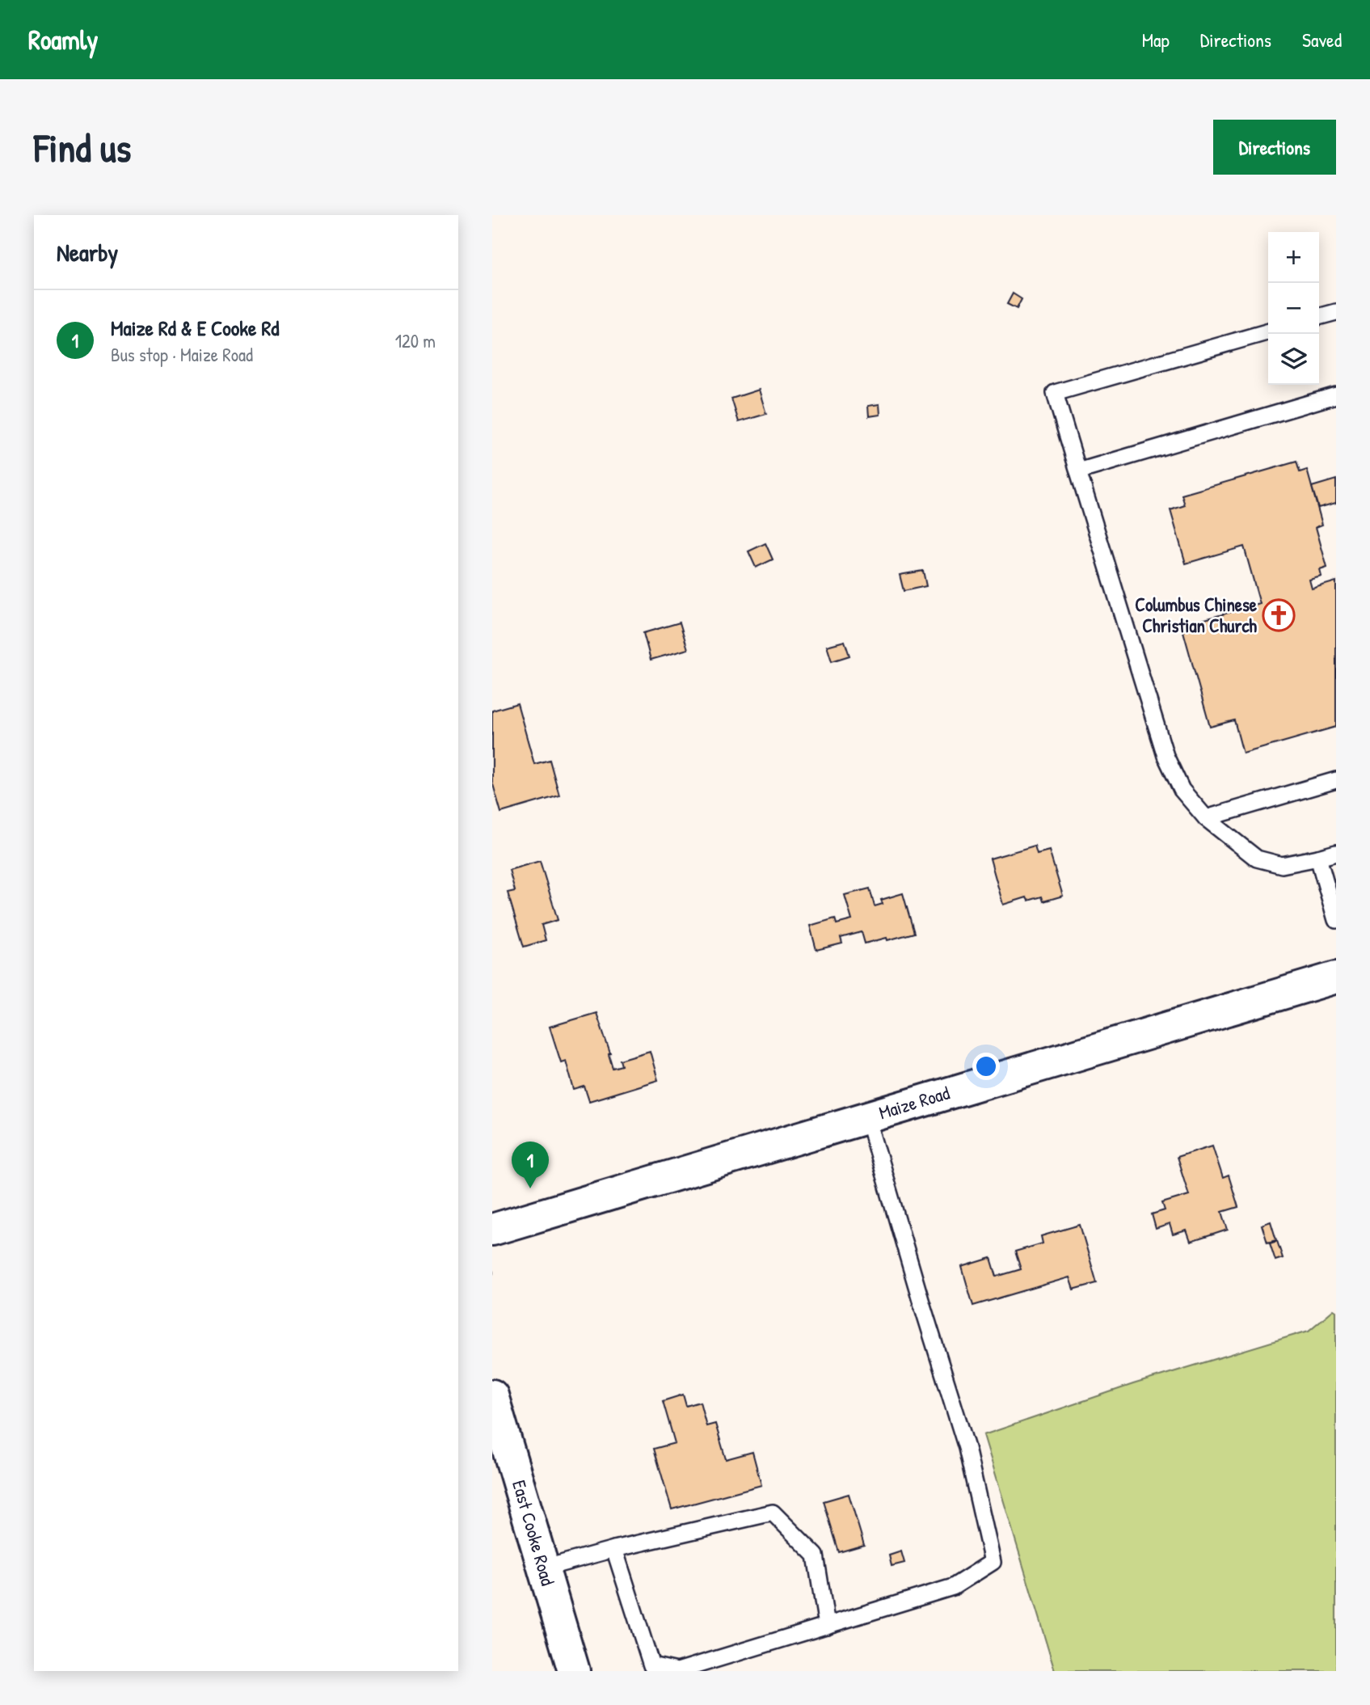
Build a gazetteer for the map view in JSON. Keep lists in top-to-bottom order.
{
  "streets": {
    "street": ["Maize Road", "East Cooke Road"]
  },
  "places": {
    "church": ["Columbus Chinese Christian Church"]
  },
  "page": {
    "header": "Roamly",
    "nav": ["Map", "Directions", "Saved"],
    "buttons": "Directions",
    "title": "Find us",
    "heading": "Nearby",
    "map_buttons": ["+", "−"],
    "list": [
      {
        "mark": "1",
        "name": "Maize Rd & E Cooke Rd",
        "note": "Bus stop · Maize Road",
        "value": "120 m"
      }
    ],
    "pins": "1"
  }
}
